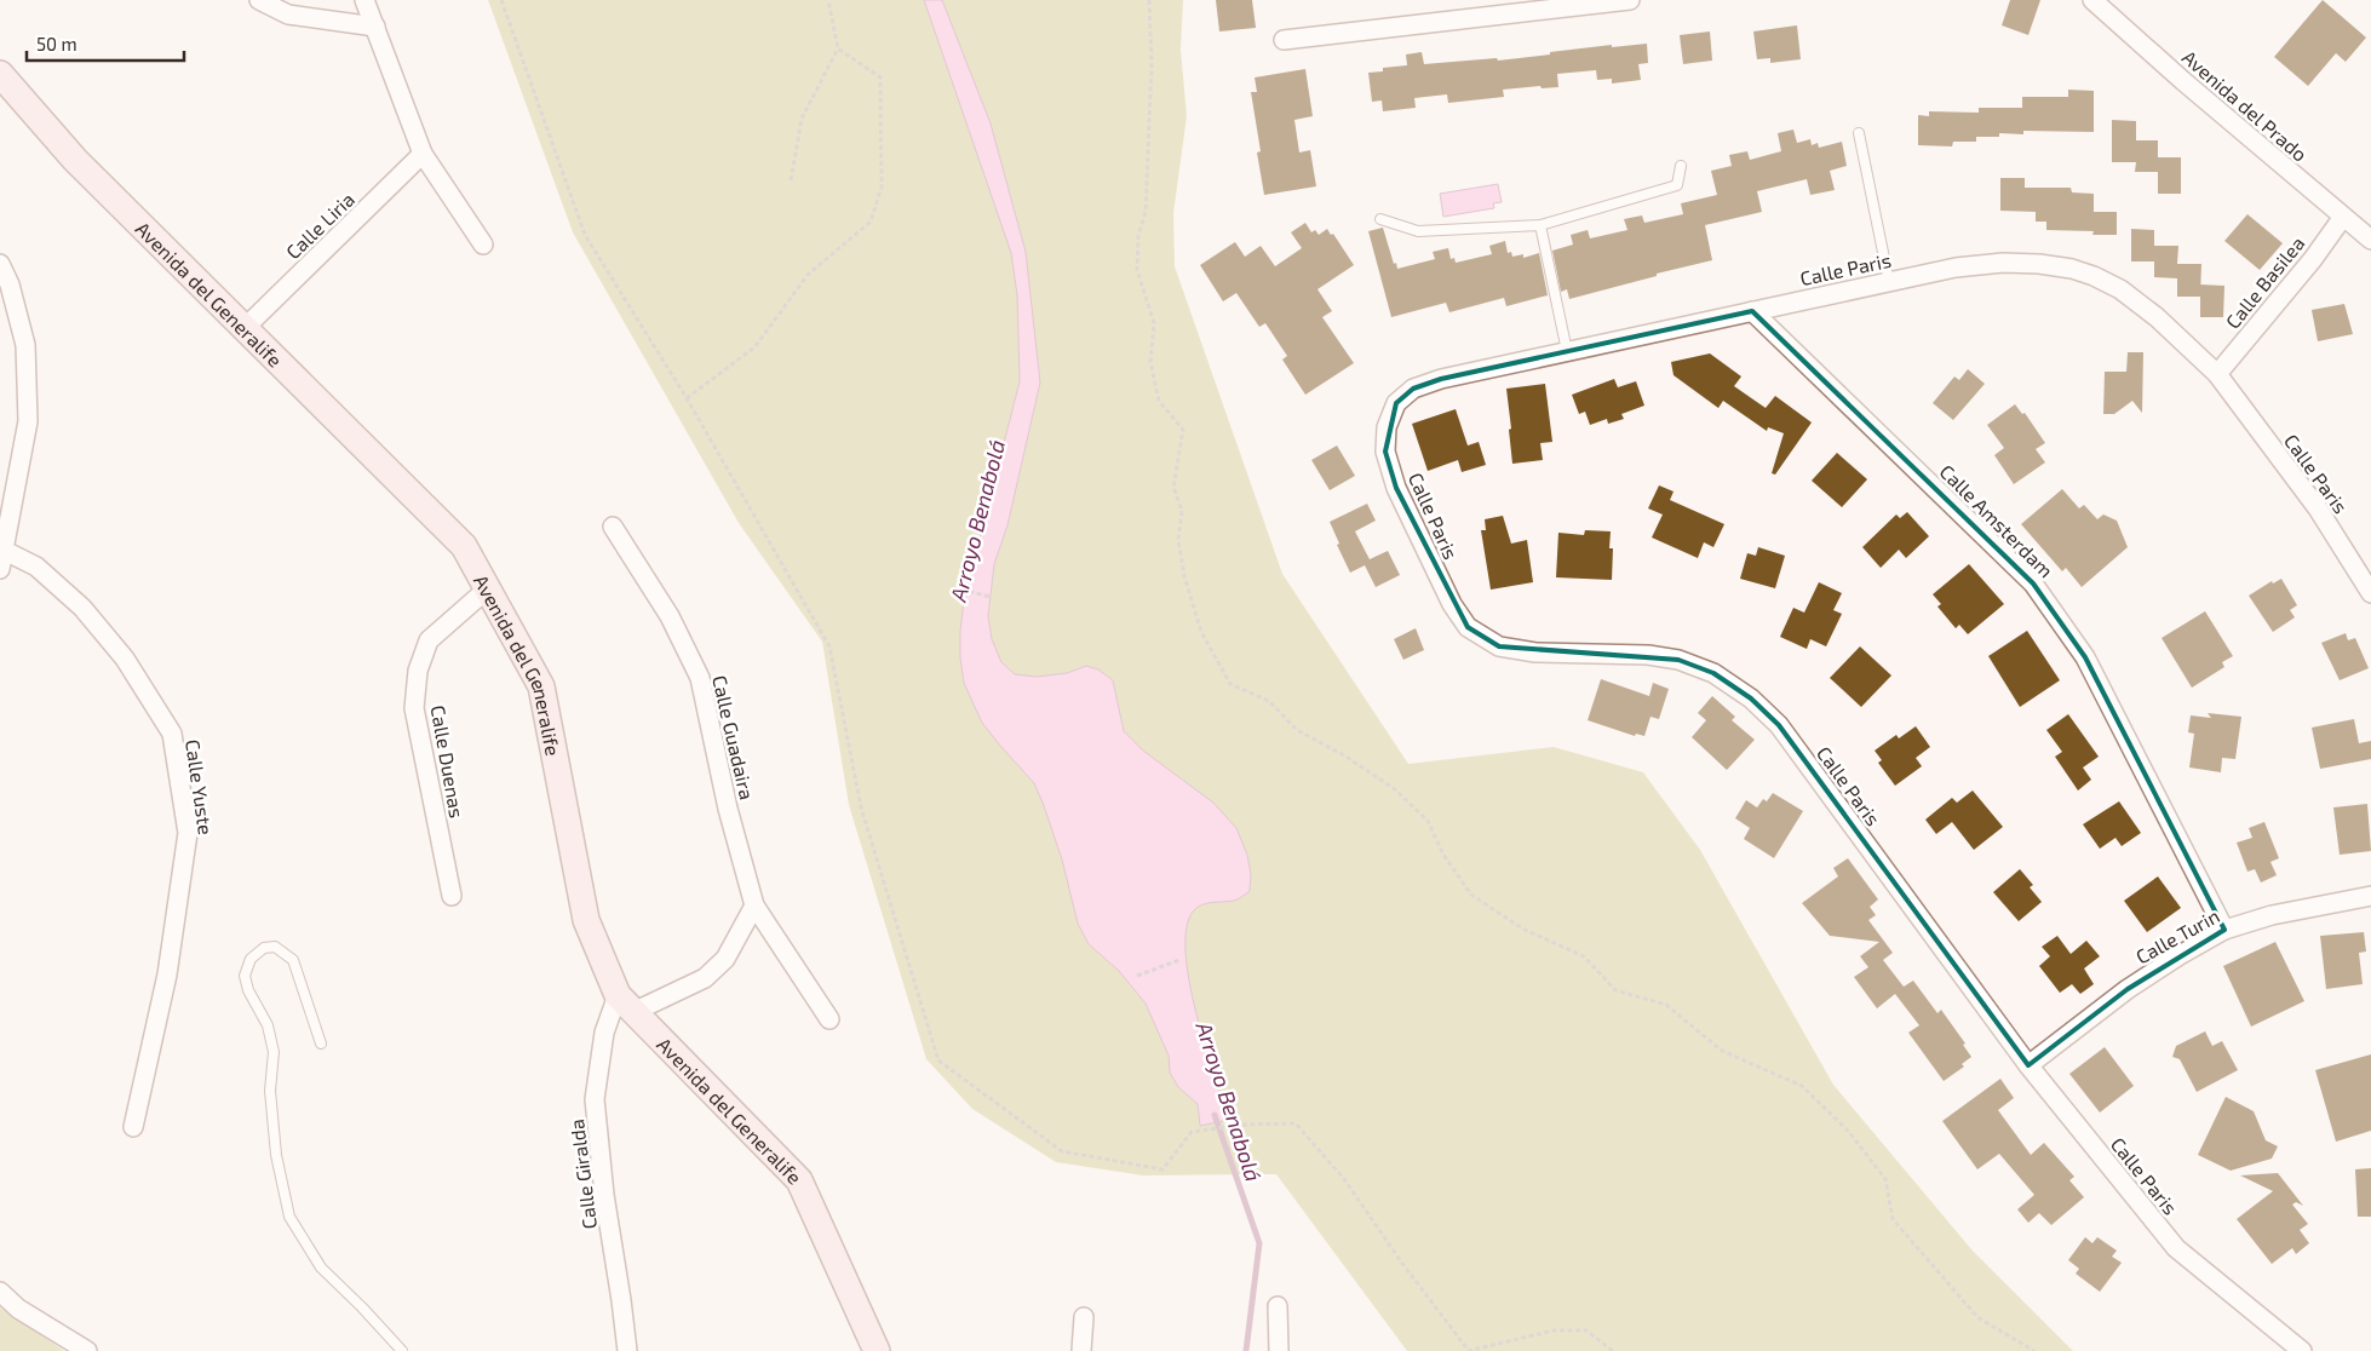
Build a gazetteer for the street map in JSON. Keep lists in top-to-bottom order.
{
  "streets": {
    "street": [
      "Avenida del Prado",
      "Calle Liria",
      "Calle Paris",
      "Calle Basilea",
      "Avenida del Generalife",
      "Calle Amsterdam",
      "Calle Guadaira",
      "Calle Duenas",
      "Calle Yuste",
      "Calle Turin",
      "Calle Giralda"
    ]
  },
  "crossings": [
    ["Avenida del Prado", "Calle Basilea"],
    ["Calle Liria", "Avenida del Generalife"],
    ["Calle Paris", "Calle Basilea"],
    ["Calle Paris", "Calle Amsterdam"],
    ["Calle Paris", "Calle Turin"],
    ["Avenida del Generalife", "Calle Duenas"],
    ["Avenida del Generalife", "Calle Giralda"],
    ["Calle Amsterdam", "Calle Turin"]
  ],
  "water": ["Arroyo Benabolá"],
  "scale_bar": "50 m"
}
